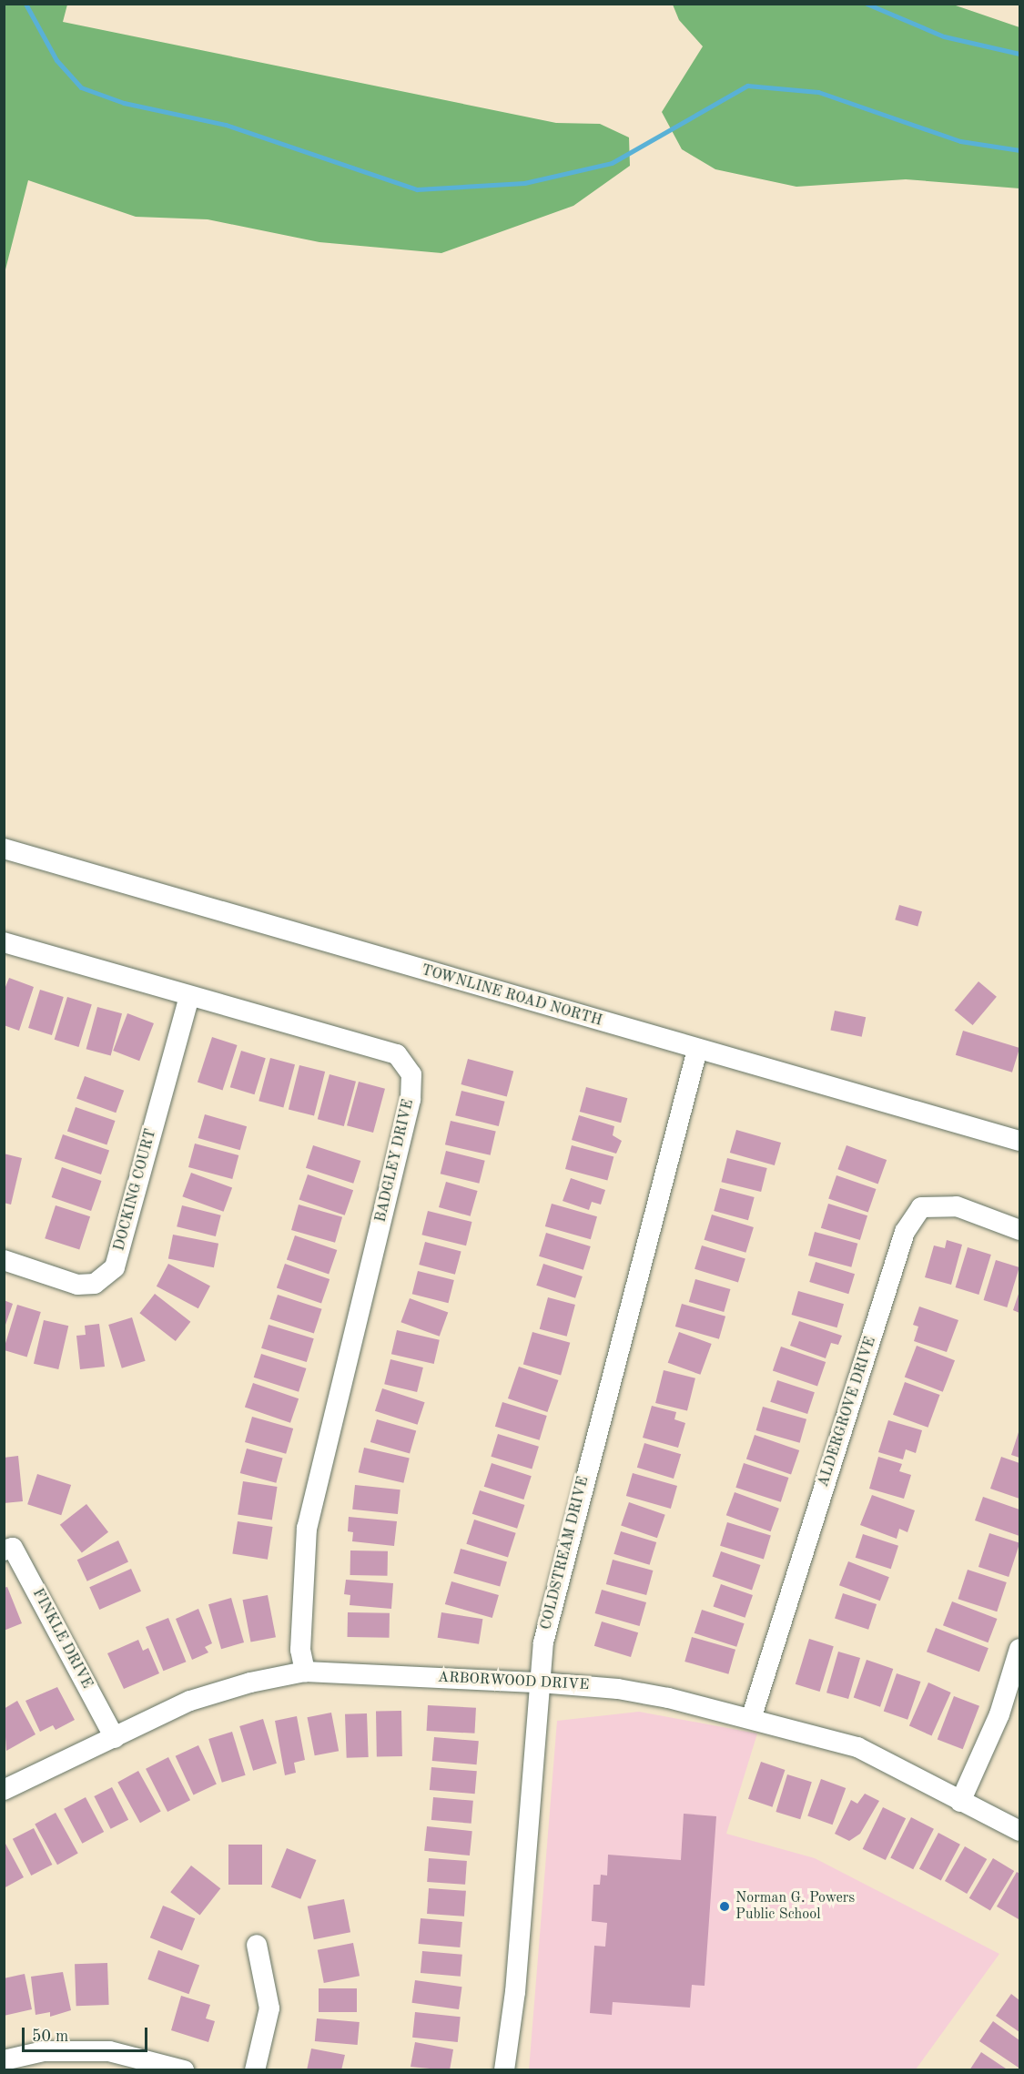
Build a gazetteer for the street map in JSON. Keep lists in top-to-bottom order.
{
  "streets": {
    "street": [
      "TOWNLINE ROAD NORTH",
      "BADGLEY DRIVE",
      "DOCKING COURT",
      "ALDERGROVE DRIVE",
      "COLDSTREAM DRIVE",
      "FINKLE DRIVE",
      "ARBORWOOD DRIVE"
    ]
  },
  "crossings": [
    ["TOWNLINE ROAD NORTH", "COLDSTREAM DRIVE"],
    ["BADGLEY DRIVE", "DOCKING COURT"],
    ["BADGLEY DRIVE", "ARBORWOOD DRIVE"],
    ["ALDERGROVE DRIVE", "ARBORWOOD DRIVE"],
    ["COLDSTREAM DRIVE", "ARBORWOOD DRIVE"],
    ["FINKLE DRIVE", "ARBORWOOD DRIVE"]
  ],
  "places": ["Norman G. Powers Public School"],
  "scale_bar": "50 m"
}
